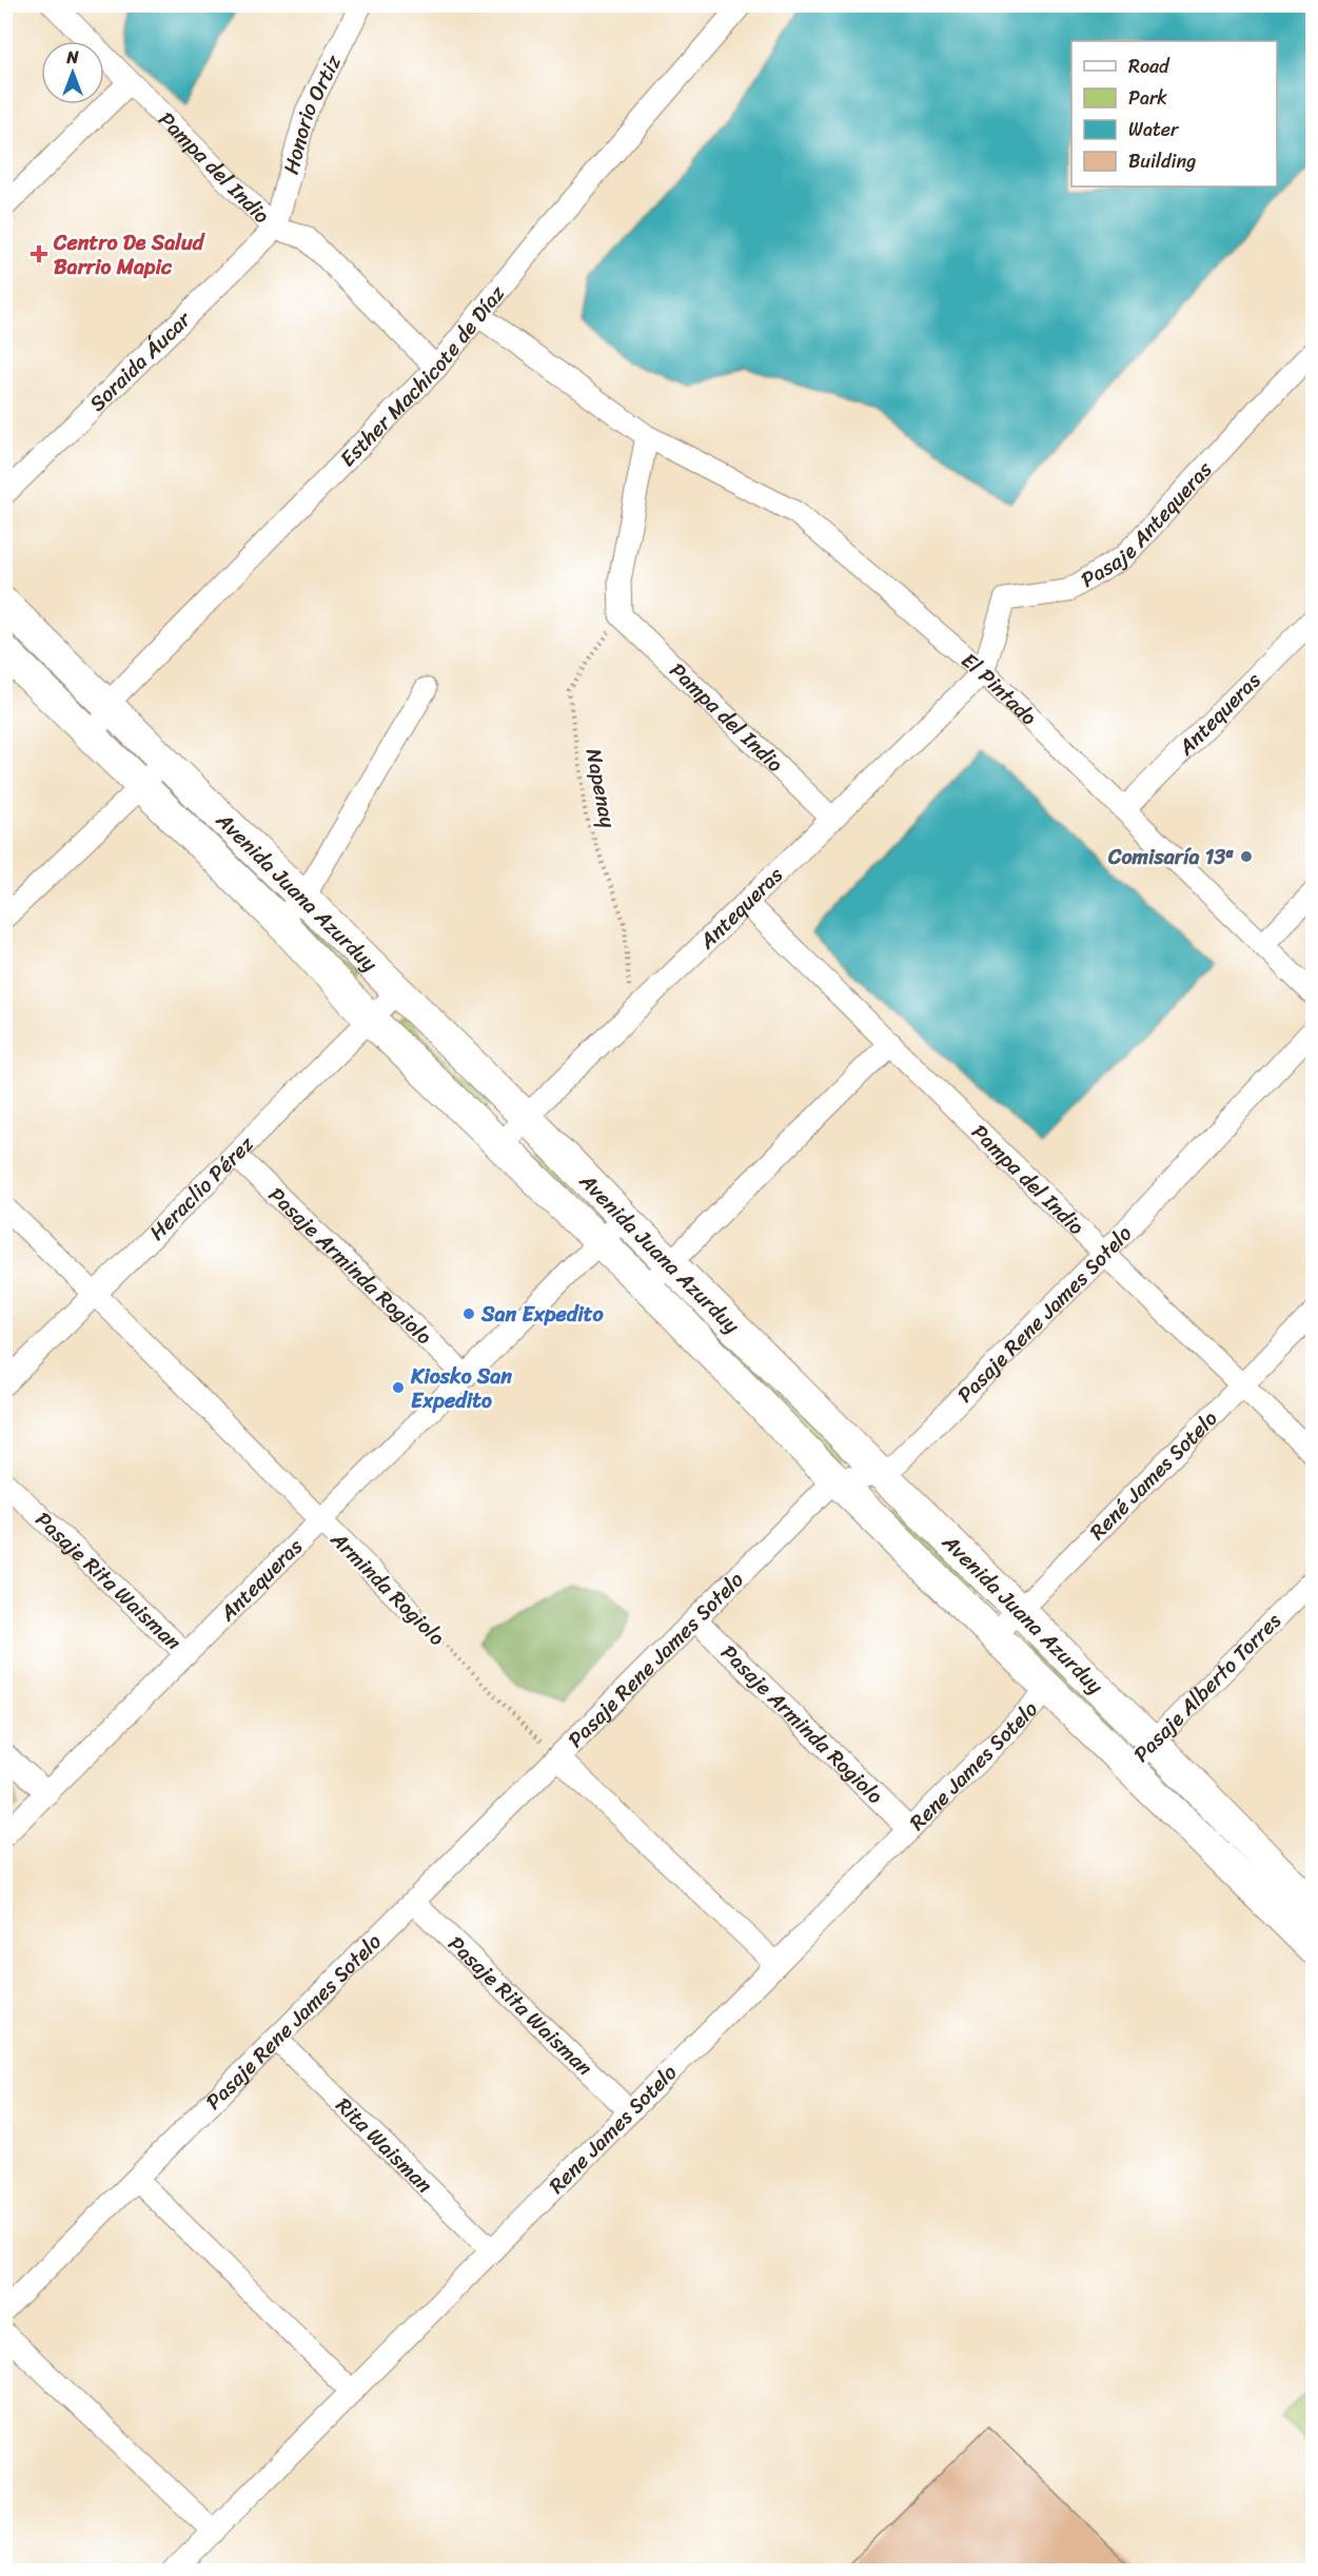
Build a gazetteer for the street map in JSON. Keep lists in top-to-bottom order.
{
  "streets": {
    "main road": ["Avenida Juana Azurduy"],
    "street": [
      "Honorio Ortiz",
      "Pampa del Indio",
      "Soraida Áucar",
      "Esther Machicote de Díaz",
      "Pasaje Antequeras",
      "El Pintado",
      "Antequeras",
      "Heraclio Pérez",
      "Pasaje Arminda Rogiolo",
      "Pasaje Rene James Sotelo",
      "René James Sotelo",
      "Pasaje Rita Waisman",
      "Arminda Rogiolo",
      "Pasaje Alberto Torres",
      "Rene James Sotelo",
      "Rita Waisman"
    ],
    "path": ["Napenay"]
  },
  "crossings": [
    ["Honorio Ortiz", "Pampa del Indio"],
    ["Honorio Ortiz", "Soraida Áucar"],
    ["Pampa del Indio", "Soraida Áucar"],
    ["Pampa del Indio", "Esther Machicote de Díaz"],
    ["Pampa del Indio", "Antequeras"],
    ["Pampa del Indio", "Napenay"],
    ["Pampa del Indio", "Pasaje Rene James Sotelo"],
    ["Pampa del Indio", "René James Sotelo"],
    ["Esther Machicote de Díaz", "El Pintado"],
    ["Esther Machicote de Díaz", "Avenida Juana Azurduy"],
    ["Pasaje Antequeras", "El Pintado"],
    ["Pasaje Antequeras", "Antequeras"],
    ["El Pintado", "Antequeras"],
    ["Antequeras", "Napenay"],
    ["Antequeras", "Avenida Juana Azurduy"],
    ["Antequeras", "Pasaje Arminda Rogiolo"],
    ["Antequeras", "Pasaje Rita Waisman"],
    ["Antequeras", "Arminda Rogiolo"],
    ["Avenida Juana Azurduy", "Heraclio Pérez"],
    ["Avenida Juana Azurduy", "Pasaje Rene James Sotelo"],
    ["Avenida Juana Azurduy", "René James Sotelo"],
    ["Avenida Juana Azurduy", "Pasaje Alberto Torres"],
    ["Avenida Juana Azurduy", "Rene James Sotelo"],
    ["Heraclio Pérez", "Pasaje Arminda Rogiolo"],
    ["Heraclio Pérez", "Arminda Rogiolo"],
    ["Pasaje Arminda Rogiolo", "Pasaje Rene James Sotelo"],
    ["Pasaje Arminda Rogiolo", "Rene James Sotelo"],
    ["Pasaje Rene James Sotelo", "Pasaje Rita Waisman"],
    ["Pasaje Rene James Sotelo", "Arminda Rogiolo"],
    ["Pasaje Rene James Sotelo", "Rita Waisman"],
    ["Pasaje Rita Waisman", "Rene James Sotelo"],
    ["Rene James Sotelo", "Rita Waisman"]
  ],
  "places": {
    "health": ["Centro De Salud Barrio Mapic"],
    "other": ["Comisaría 13ª", "San Expedito", "Kiosko San Expedito"]
  },
  "legend": [
    "Road",
    "Park",
    "Water",
    "Building"
  ],
  "north": "top"
}
